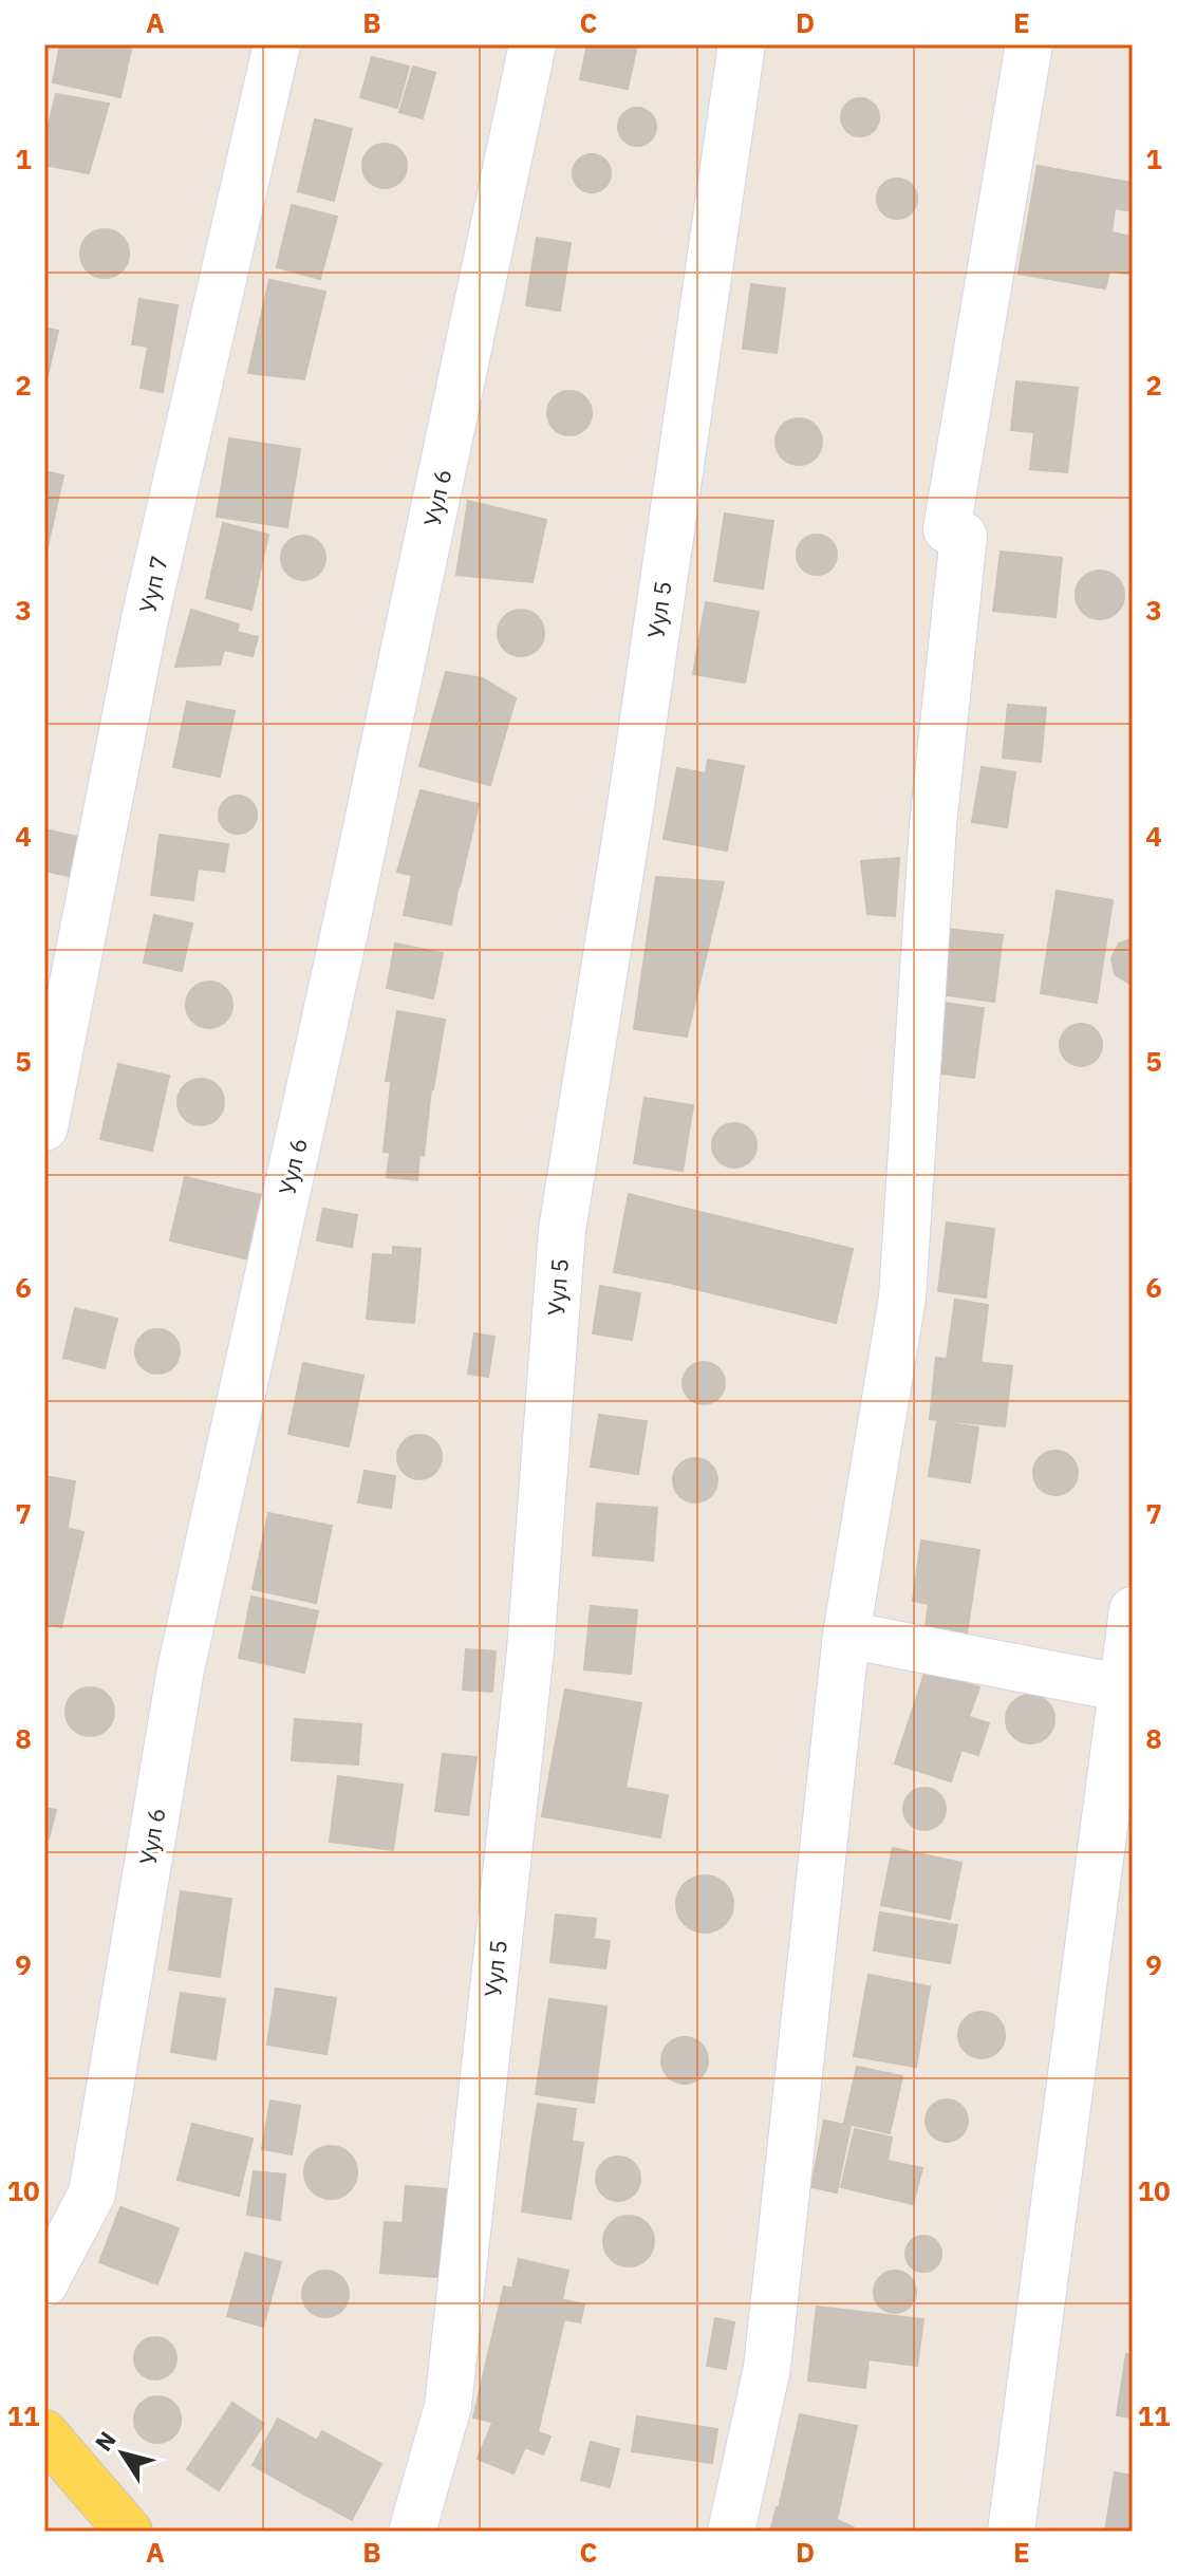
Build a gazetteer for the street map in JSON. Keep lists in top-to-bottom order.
{
  "streets": {
    "street": ["Уул 6", "Ууп 7", "Уул 5"]
  },
  "north": "top left",
  "grid": {
    "columns": [
      "A",
      "B",
      "C",
      "D",
      "E"
    ],
    "rows": [
      "1",
      "2",
      "3",
      "4",
      "5",
      "6",
      "7",
      "8",
      "9",
      "10",
      "11"
    ]
  }
}
